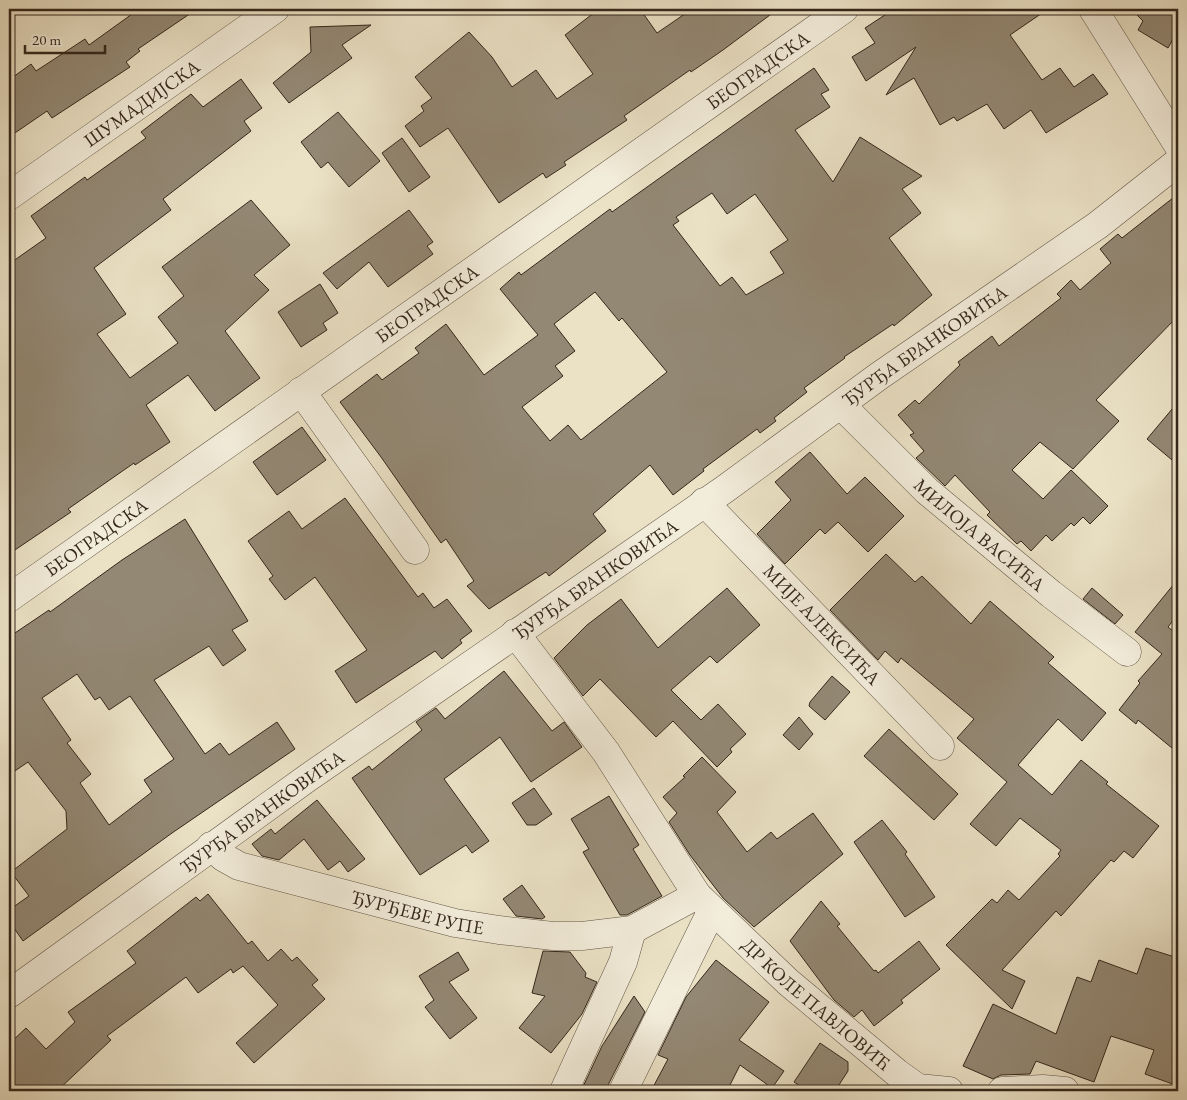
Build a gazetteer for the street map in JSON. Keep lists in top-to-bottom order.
{
  "streets": {
    "street": [
      "БЕОГРАДСКА",
      "ШУМАДИЈСКА",
      "ЂУРЂА БРАНКОВИЋА",
      "МИЛОЈА ВАСИЋА",
      "МИЈЕ АЛЕКСИЋА",
      "ЂУРЂЕВЕ РУПЕ",
      "ДР КОЛЕ ПАВЛОВИЋ"
    ]
  },
  "crossings": [
    ["ЂУРЂА БРАНКОВИЋА", "МИЛОЈА ВАСИЋА"],
    ["ЂУРЂА БРАНКОВИЋА", "МИЈЕ АЛЕКСИЋА"],
    ["ЂУРЂА БРАНКОВИЋА", "ЂУРЂЕВЕ РУПЕ"],
    ["ЂУРЂЕВЕ РУПЕ", "ДР КОЛЕ ПАВЛОВИЋ"]
  ],
  "scale_bar": "20 m"
}
